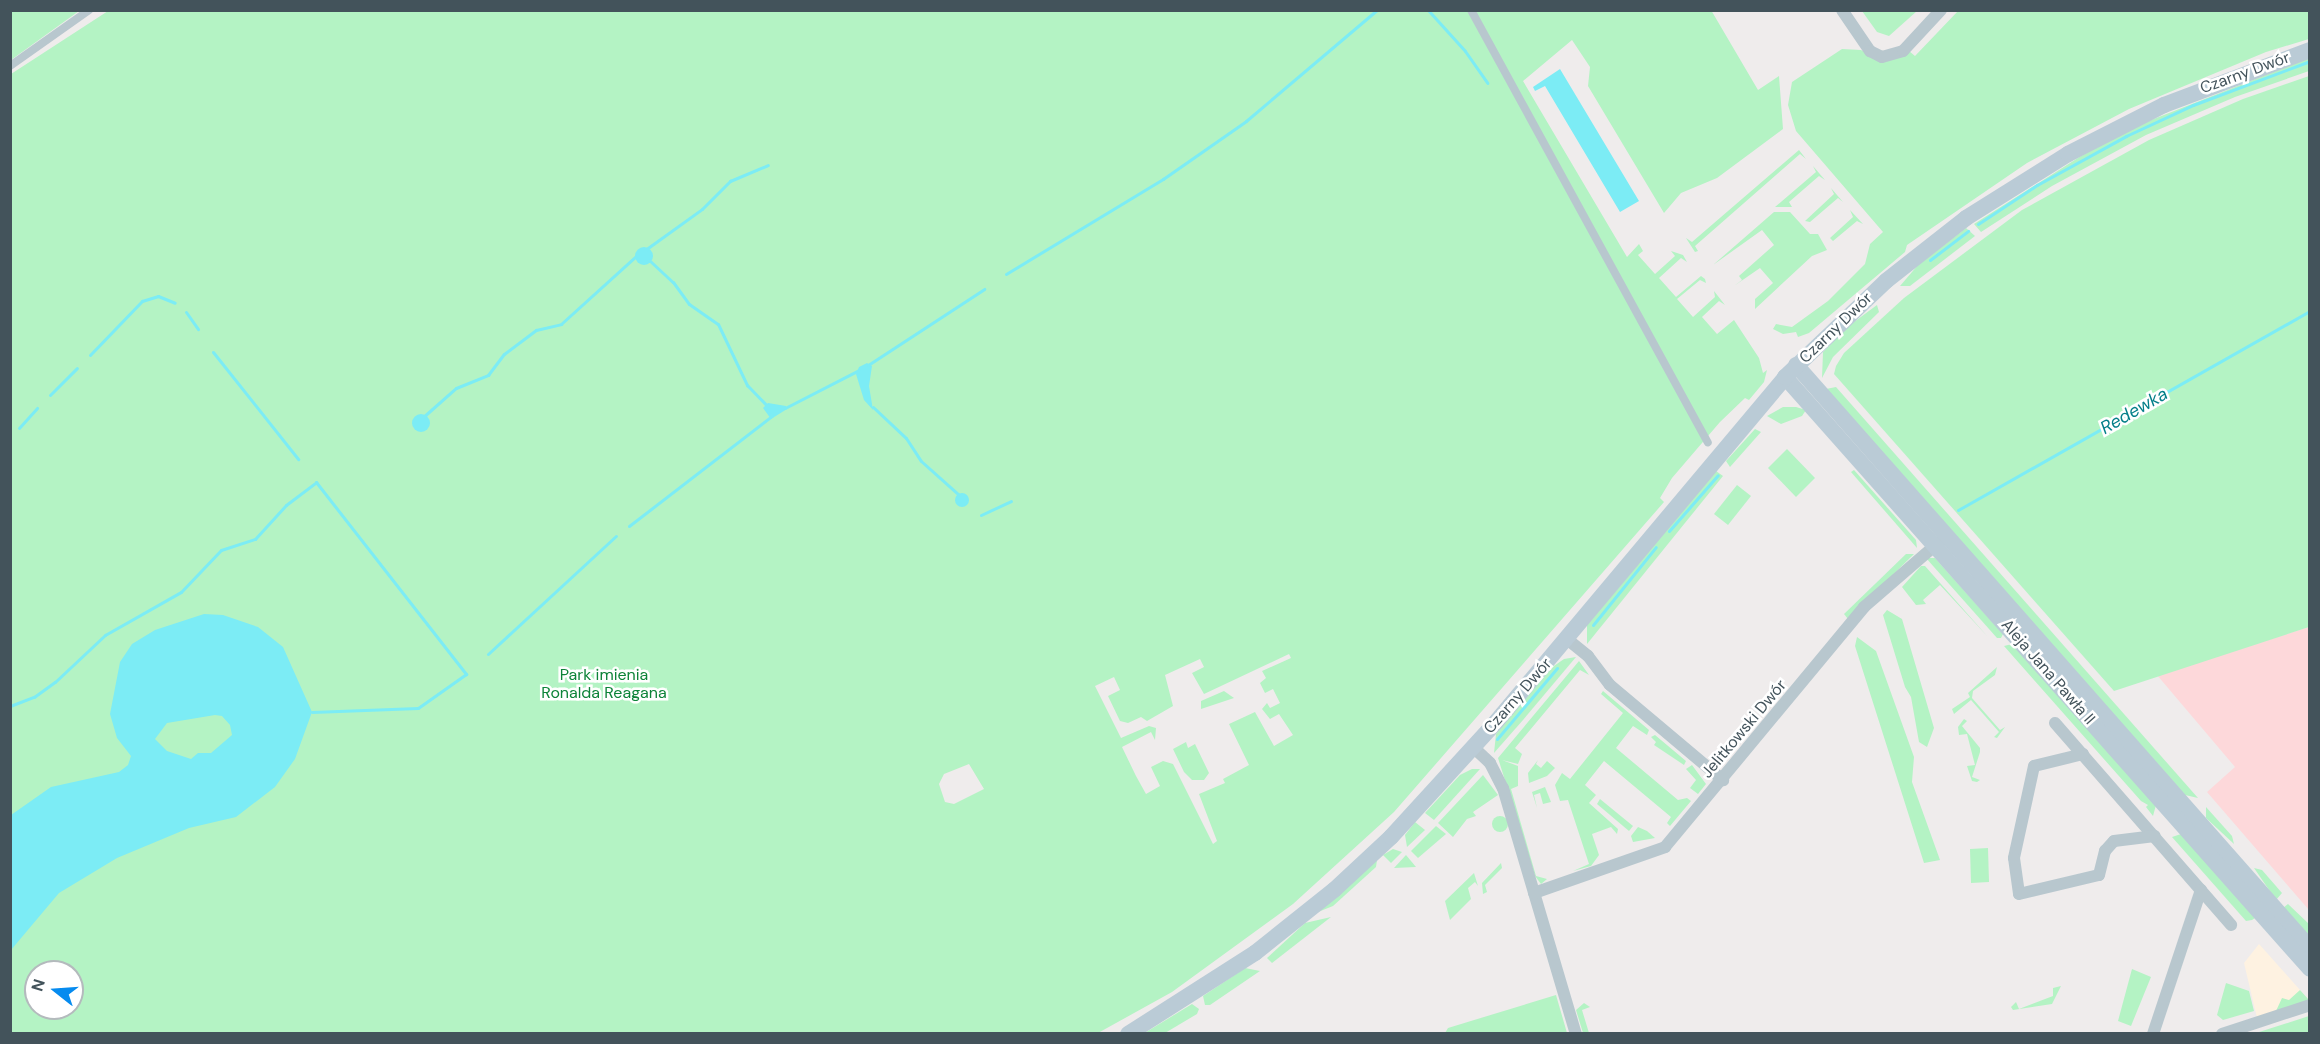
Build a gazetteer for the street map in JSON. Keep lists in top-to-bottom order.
{
  "streets": {
    "main road": ["Czarny Dwór", "Aleja Jana Pawła II"],
    "street": ["Jelitkowski Dwór"]
  },
  "crossings": [
    ["Czarny Dwór", "Aleja Jana Pawła II"],
    ["Czarny Dwór", "Jelitkowski Dwór"],
    ["Aleja Jana Pawła II", "Jelitkowski Dwór"]
  ],
  "water": ["Redewka"],
  "parks": ["Park imienia Ronalda Reagana"],
  "north": "left"
}
